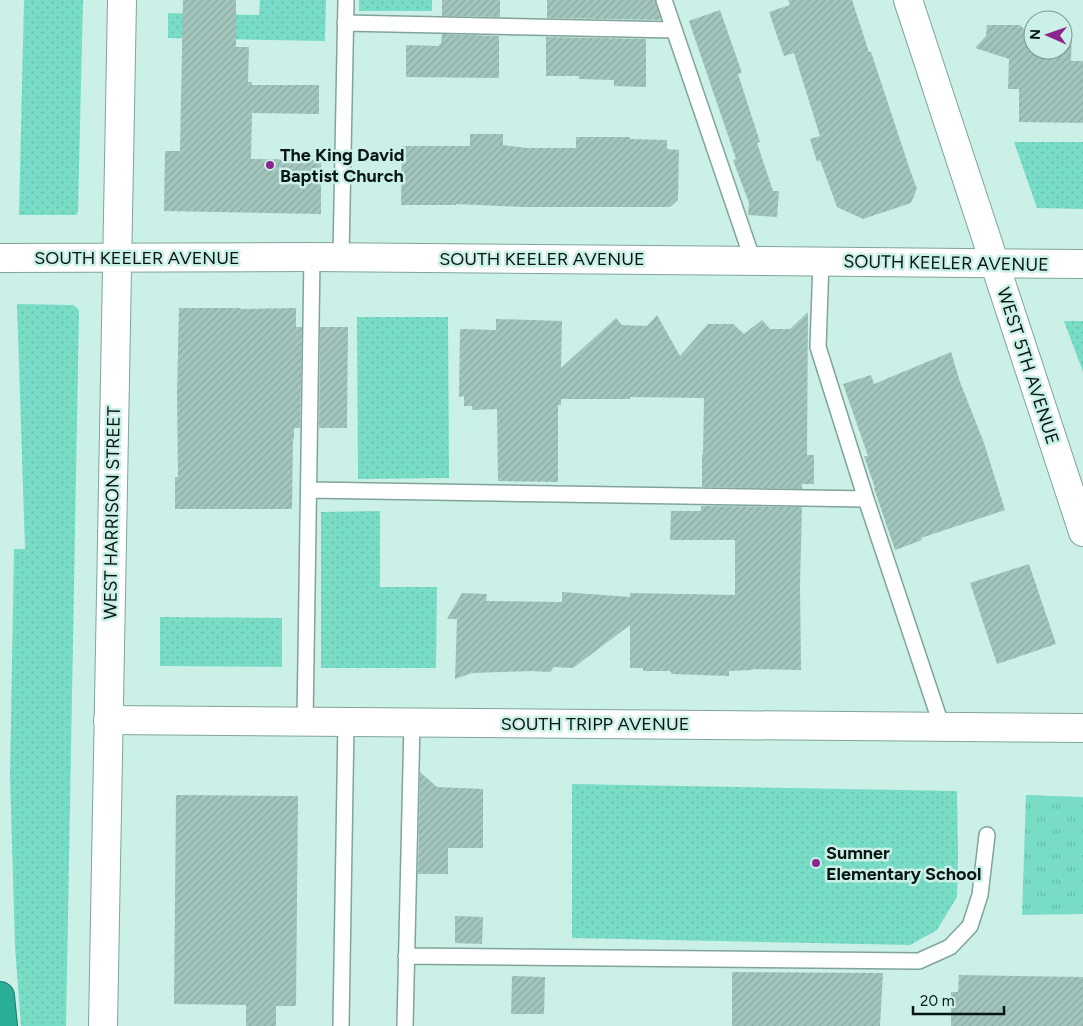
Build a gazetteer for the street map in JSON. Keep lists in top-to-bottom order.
{
  "streets": {
    "street": [
      "SOUTH KEELER AVENUE",
      "WEST 5TH AVENUE",
      "WEST HARRISON STREET",
      "SOUTH TRIPP AVENUE"
    ]
  },
  "crossings": [
    ["SOUTH KEELER AVENUE", "WEST 5TH AVENUE"],
    ["SOUTH KEELER AVENUE", "WEST HARRISON STREET"],
    ["WEST HARRISON STREET", "SOUTH TRIPP AVENUE"]
  ],
  "places": ["The King David Baptist Church", "Sumner Elementary School"],
  "scale_bar": "20 m",
  "north": "left"
}
